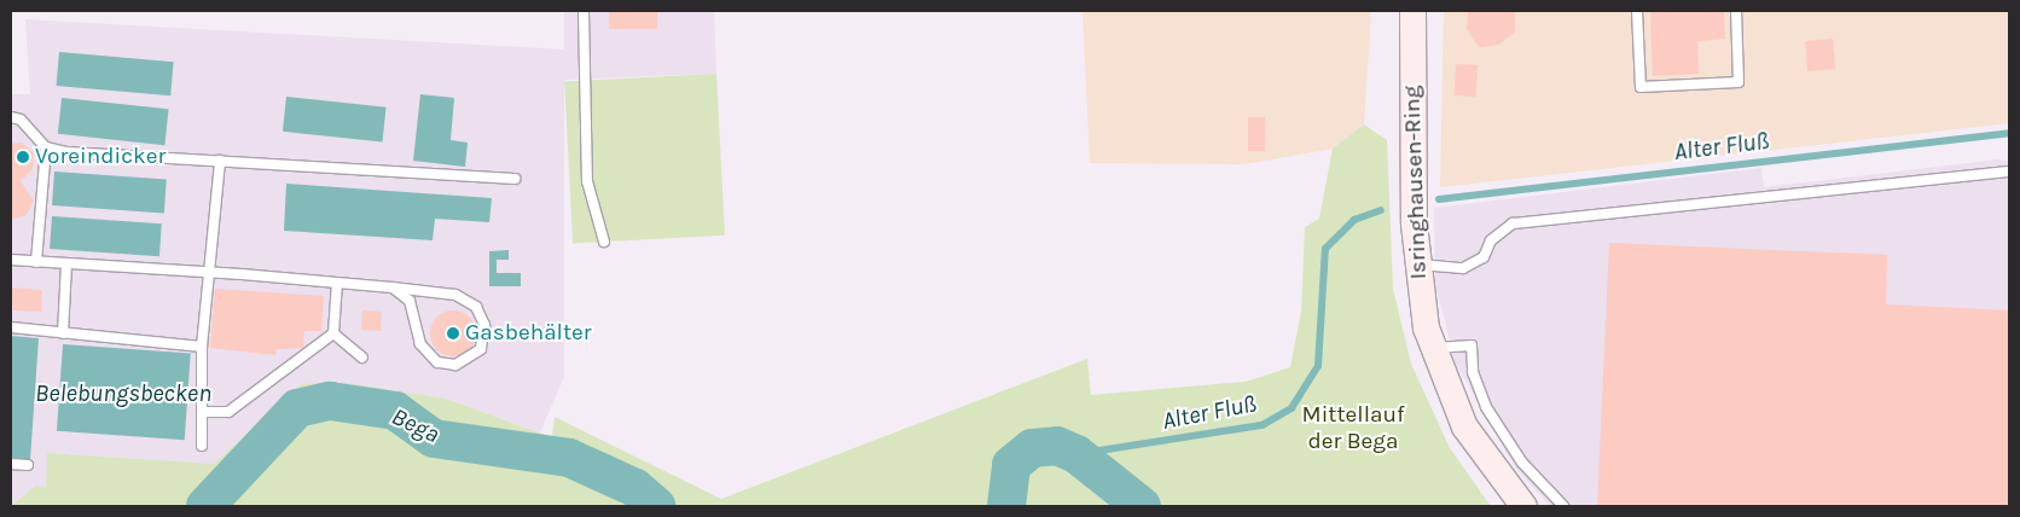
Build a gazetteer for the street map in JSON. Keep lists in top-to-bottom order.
{
  "streets": {
    "street": ["Isringhausen-Ring"]
  },
  "water": ["Alter Fluß", "Belebungsbecken", "Bega"],
  "parks": ["Mittellauf der Bega"],
  "places": ["Voreindicker", "Gasbehälter"]
}
